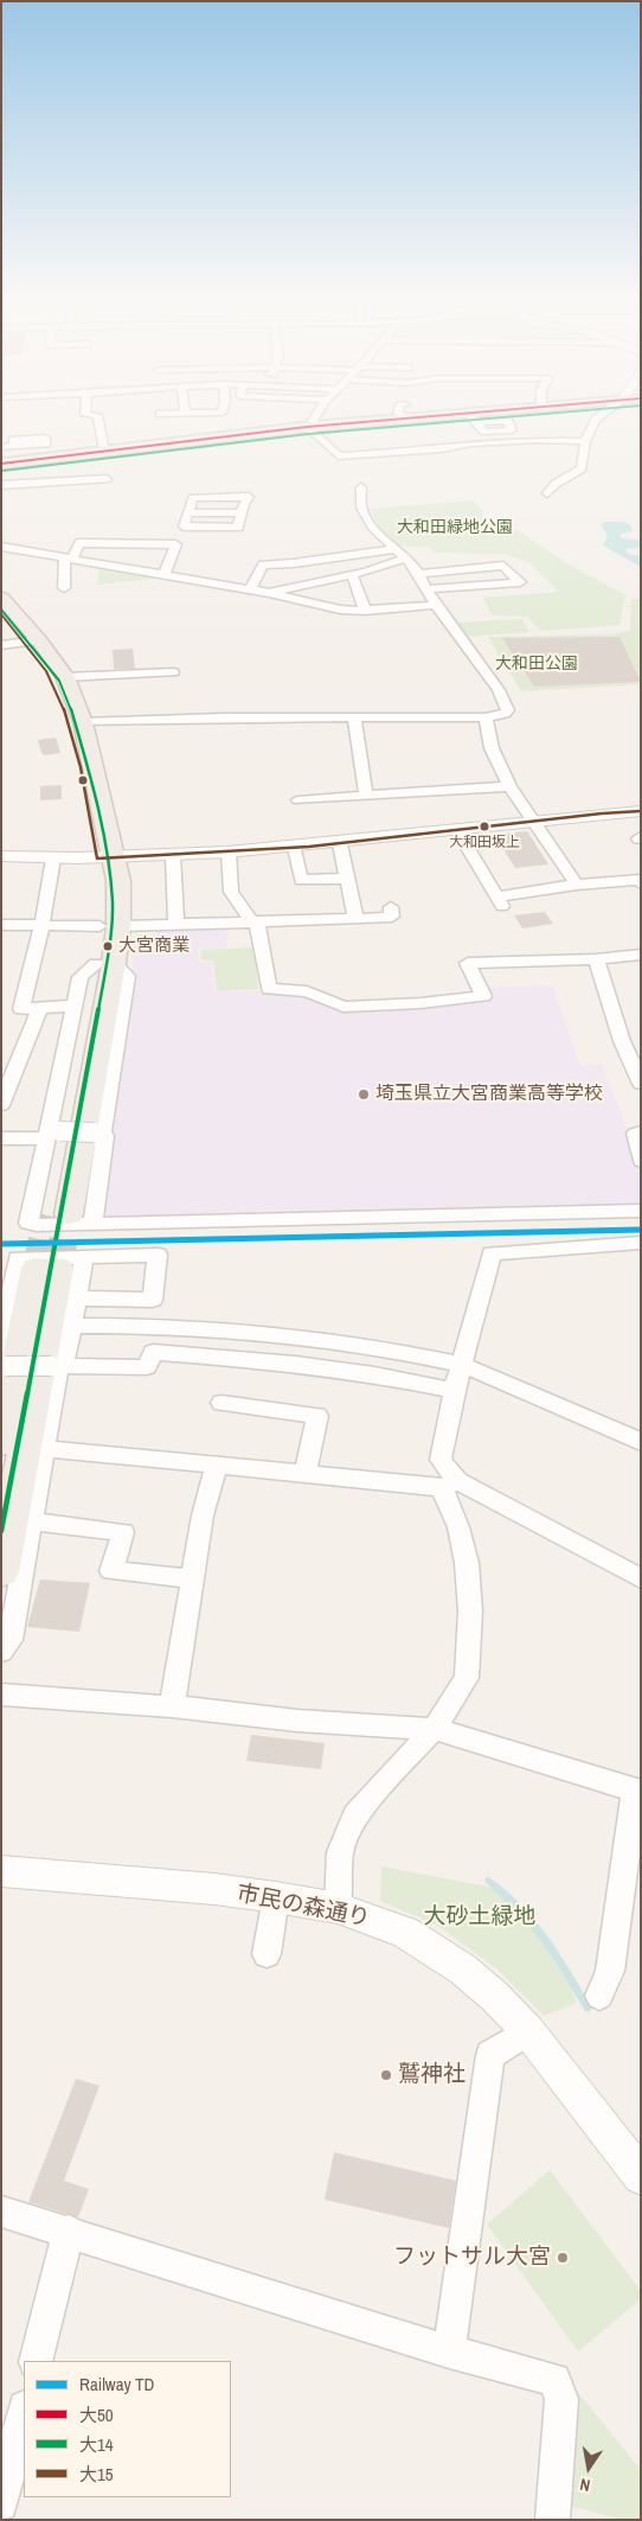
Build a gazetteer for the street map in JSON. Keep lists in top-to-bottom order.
{
  "streets": {
    "street": ["市民の森通り"]
  },
  "parks": ["大和田緑地公園", "大和田公園", "大砂土緑地"],
  "places": [
    "大和田坂上",
    "大宮商業",
    "埼玉県立大宮商業高等学校",
    "鷲神社",
    "フットサル大宮"
  ],
  "lines": [
    "transit line 大50",
    "transit line 大14",
    "transit line 大15",
    "rail line TD"
  ],
  "legend": [
    "Railway TD",
    "大50",
    "大14",
    "大15"
  ],
  "north": "bottom"
}
